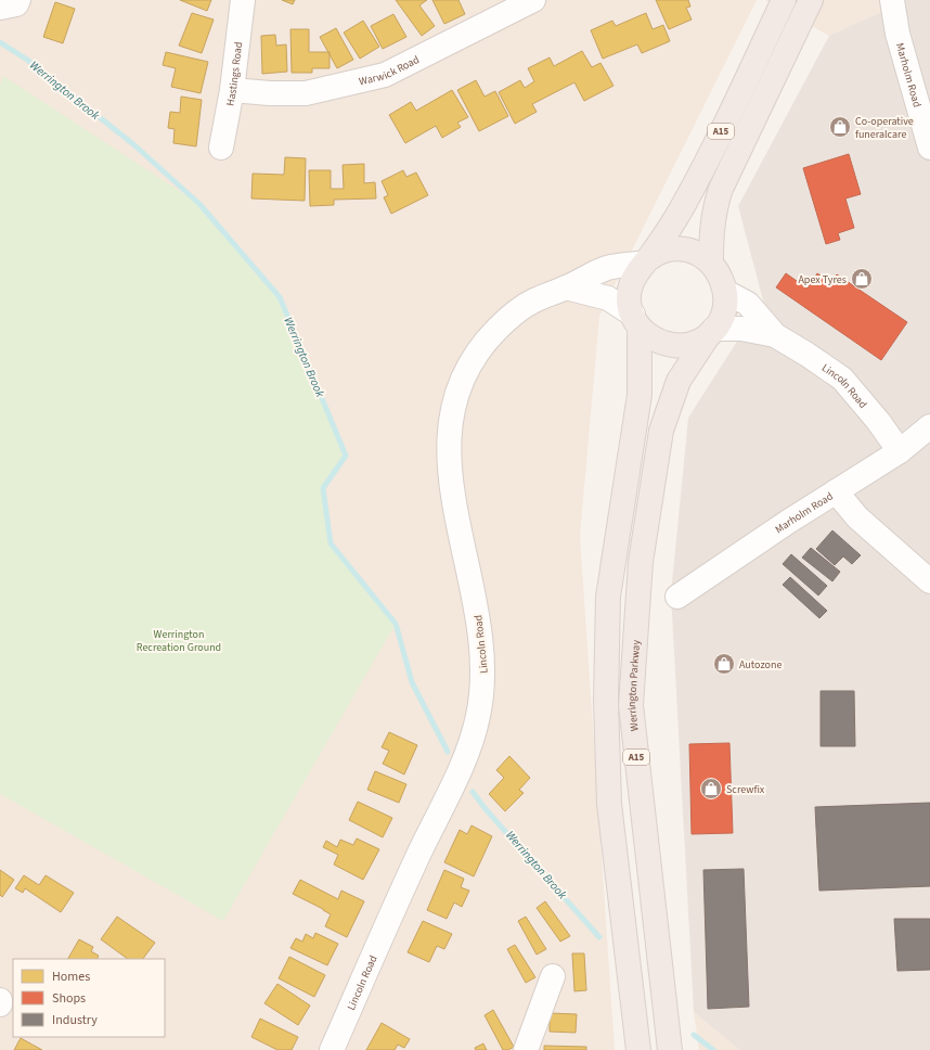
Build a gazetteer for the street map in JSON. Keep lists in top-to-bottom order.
{
  "streets": {
    "highway": ["A15", "Werrington Parkway"],
    "street": [
      "Warwick Road",
      "Hastings Road",
      "Marholm Road",
      "Lincoln Road"
    ]
  },
  "crossings": [
    ["Warwick Road", "Hastings Road"],
    ["Marholm Road", "Lincoln Road"],
    ["A15", "Lincoln Road"],
    ["A15", "Werrington Parkway"],
    ["Lincoln Road", "Werrington Parkway"]
  ],
  "water": ["Werrington Brook"],
  "parks": ["Werrington Recreation Ground"],
  "places": {
    "shop": [
      "Co-operative funeralcare",
      "Apex Tyres",
      "Autozone",
      "Screwfix"
    ]
  },
  "legend": ["Homes", "Shops", "Industry"]
}
